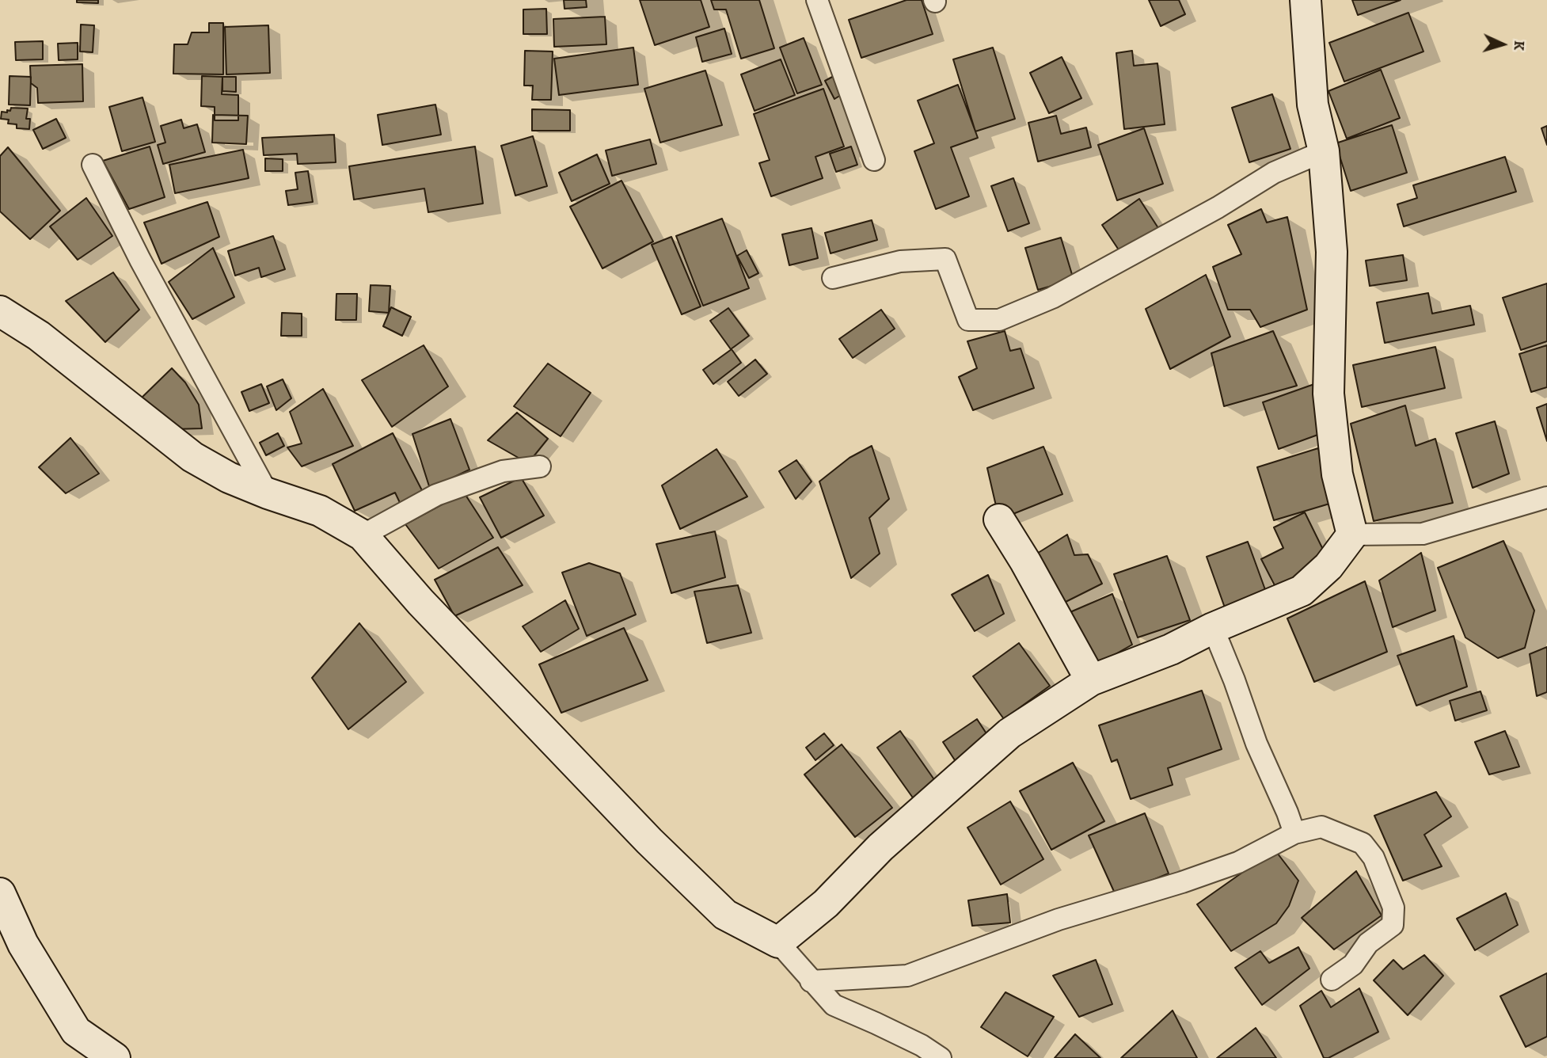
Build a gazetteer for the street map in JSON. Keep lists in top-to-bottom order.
{
  "north": "right"
}
